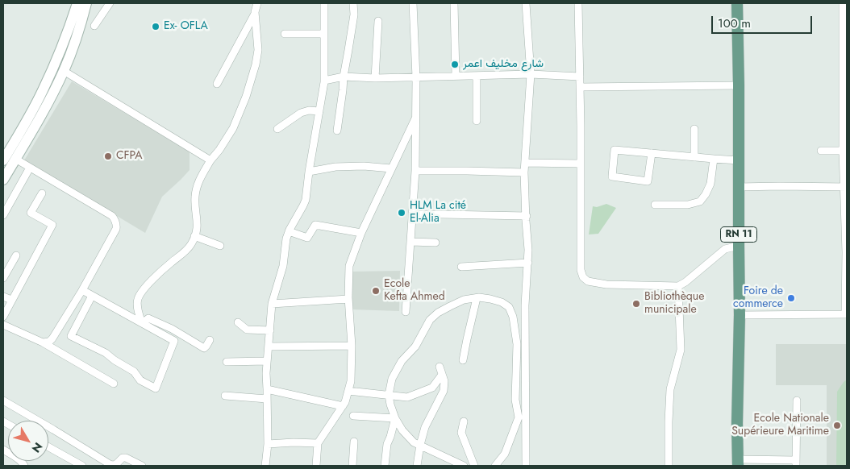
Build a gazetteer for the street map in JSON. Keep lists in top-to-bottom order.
{
  "streets": {
    "main road": ["RN 11"]
  },
  "places": [
    "Ex- OFLA",
    "شارع مخليف اعمر",
    "CFPA",
    "HLM La cité El-Alia",
    "Ecole Kefta Ahmed",
    "Foire de commerce",
    "Bibliothèque municipale",
    "Ecole Nationale Supérieure Maritime"
  ],
  "scale_bar": "100 m",
  "north": "bottom right"
}
